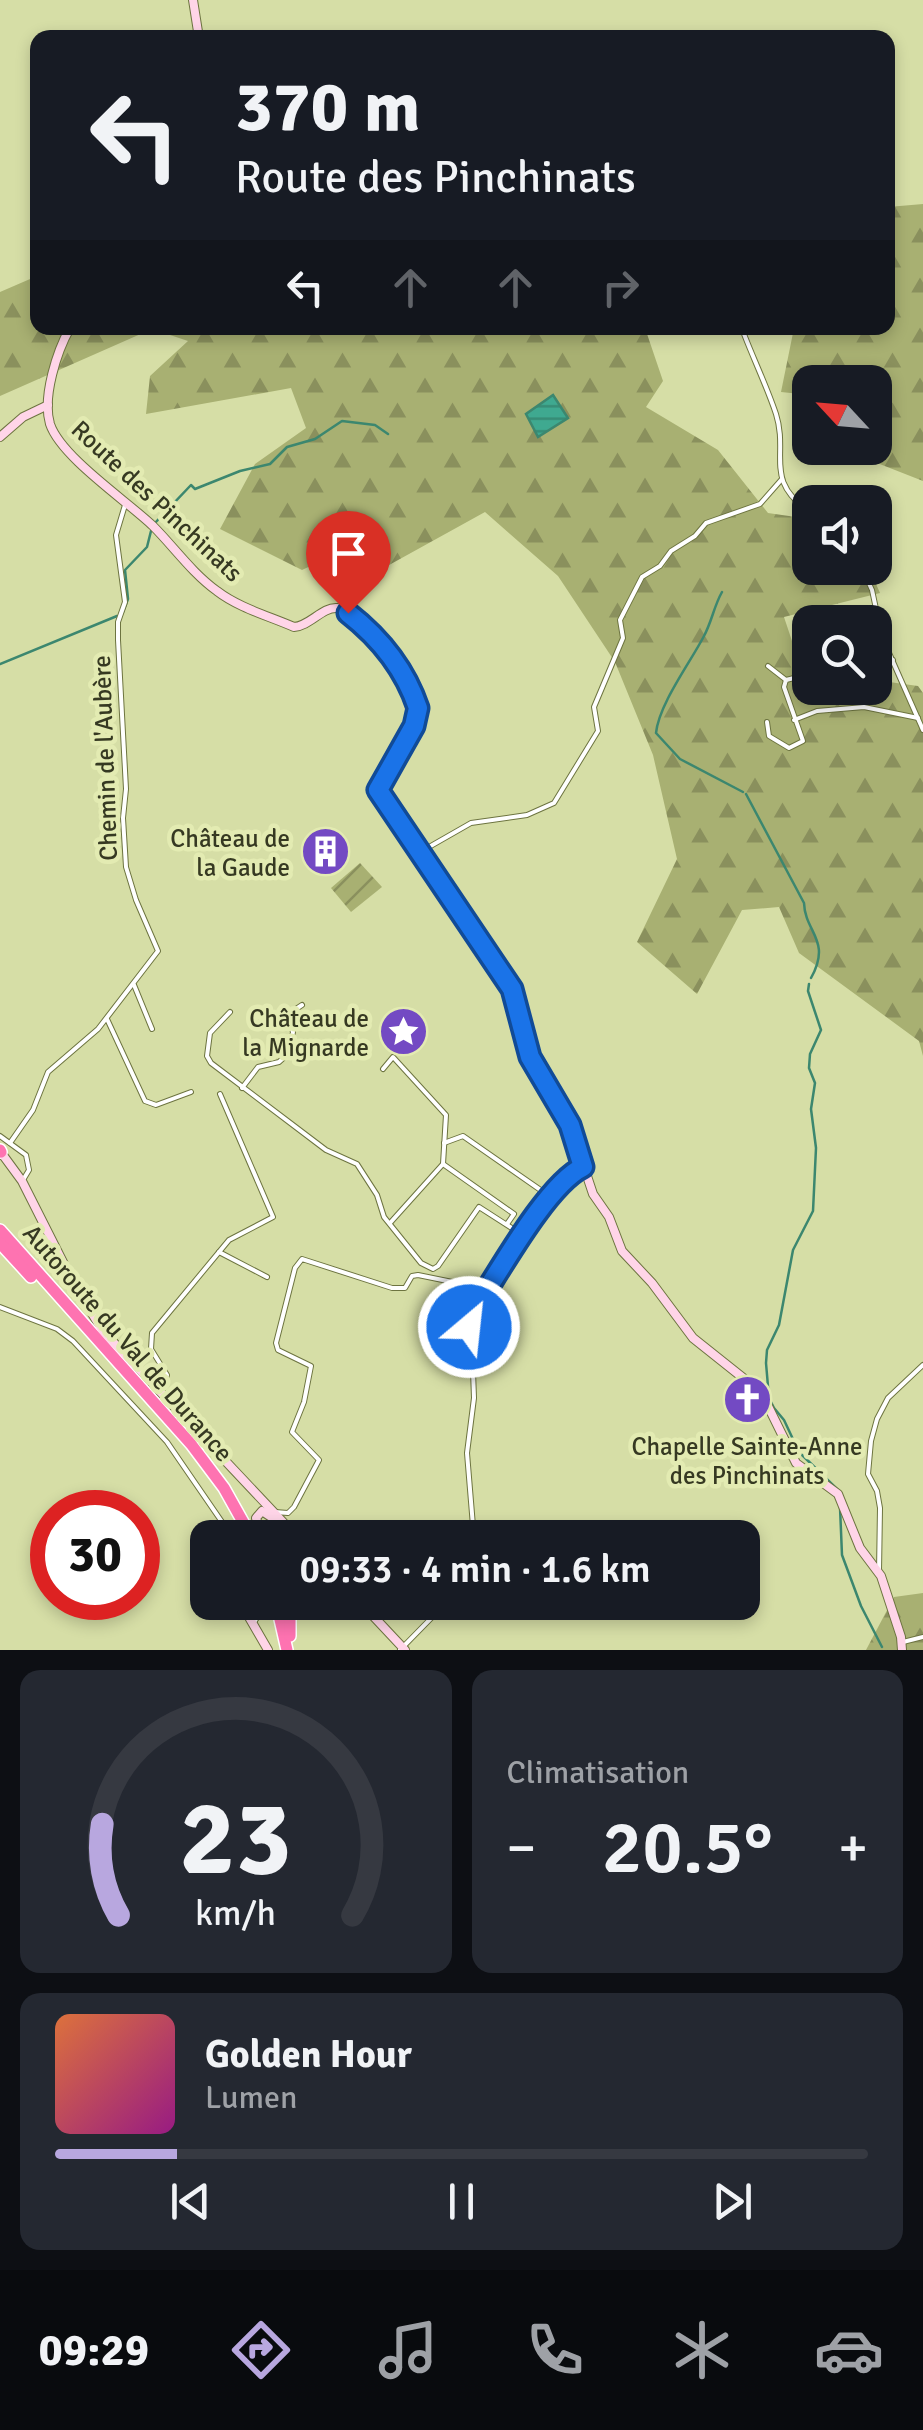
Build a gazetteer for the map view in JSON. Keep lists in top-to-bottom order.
{
  "streets": {
    "highway": ["Autoroute du Val de Durance"],
    "street": ["Route des Pinchinats", "Chemin de l'Aubère"]
  },
  "crossings": [
    ["Route des Pinchinats", "Chemin de l'Aubère"]
  ],
  "places": {
    "building": ["Château de la Gaude"],
    "place": ["Château de la Mignarde"],
    "church": ["Chapelle Sainte-Anne des Pinchinats"]
  },
  "north": "top left",
  "page": {
    "turn": ["370 m", "Route des Pinchinats"],
    "limit": "30",
    "trip": "09:33 · 4 min · 1.6 km",
    "tile": "Climatisation",
    "heat": ["−", "20.5°", "+"],
    "song": ["Golden Hour", "Lumen"],
    "tabs": "09:29",
    "gauge": ["23", "km/h"]
  }
}
